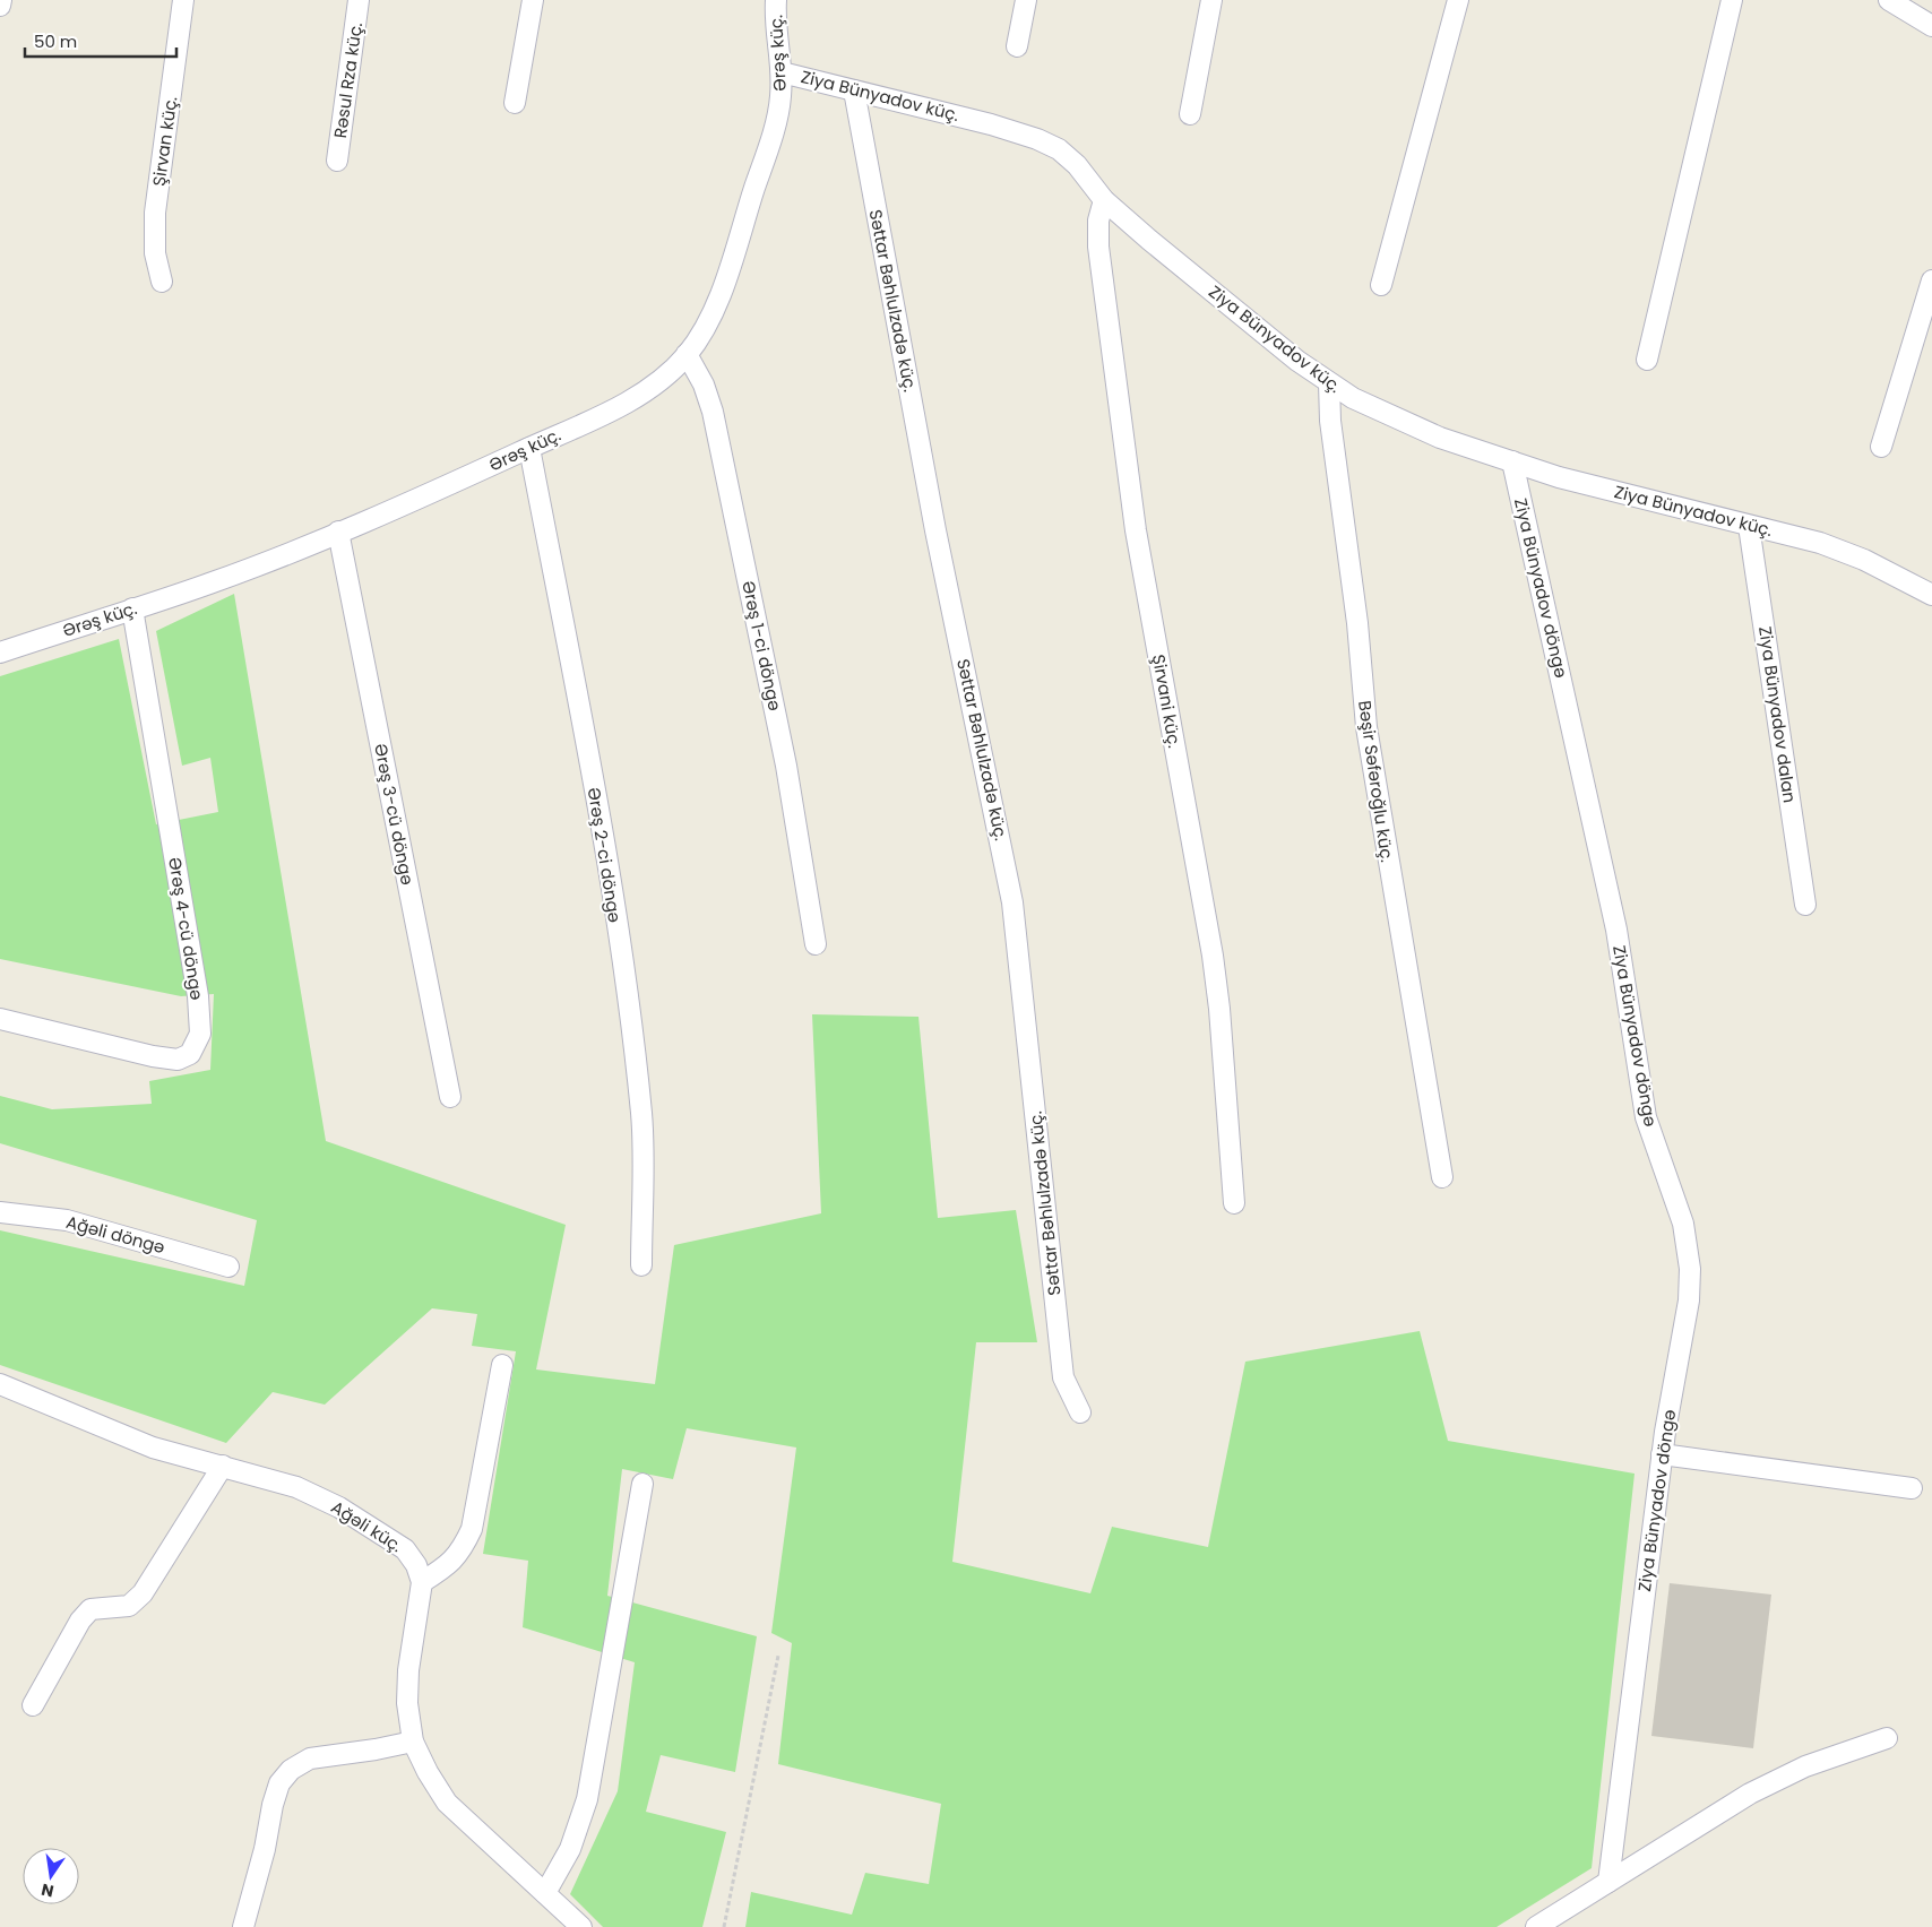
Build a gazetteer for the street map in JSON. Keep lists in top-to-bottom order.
{
  "streets": {
    "street": [
      "Ərəş küç.",
      "Rəsul Rza küç.",
      "Ziya Bünyadov küç.",
      "Şirvan küç.",
      "Səttar Bəhlulzadə küç.",
      "Ziya Bünyadov döngə",
      "Ərəş 1-ci döngə",
      "Şirvani küç.",
      "Ziya Bünyadov dalan",
      "Bəşir Səfəroğlu küç.",
      "Ərəş 3-cü döngə",
      "Ərəş 2-ci döngə",
      "Ərəş 4-cü döngə",
      "Ağəli döngə",
      "Ağəli küç."
    ]
  },
  "crossings": [
    ["Ərəş küç.", "Ziya Bünyadov küç."],
    ["Ərəş küç.", "Ərəş 1-ci döngə"],
    ["Ərəş küç.", "Ərəş 3-cü döngə"],
    ["Ərəş küç.", "Ərəş 2-ci döngə"],
    ["Ərəş küç.", "Ərəş 4-cü döngə"],
    ["Ziya Bünyadov küç.", "Səttar Bəhlulzadə küç."],
    ["Ziya Bünyadov küç.", "Ziya Bünyadov döngə"],
    ["Ziya Bünyadov küç.", "Şirvani küç."],
    ["Ziya Bünyadov küç.", "Ziya Bünyadov dalan"],
    ["Ziya Bünyadov küç.", "Bəşir Səfəroğlu küç."]
  ],
  "scale_bar": "50 m",
  "north": "bottom"
}
